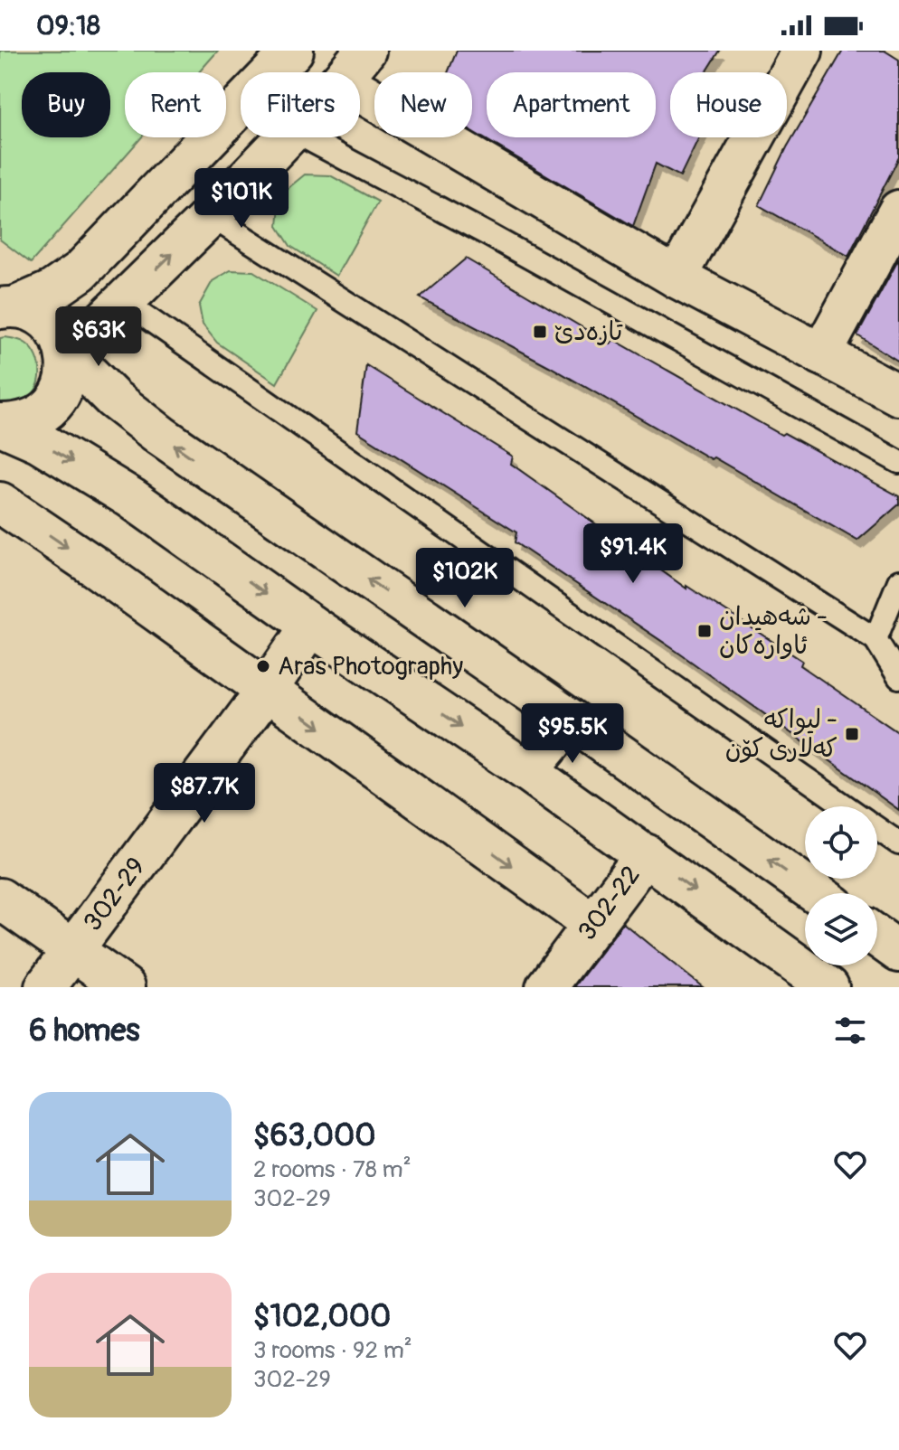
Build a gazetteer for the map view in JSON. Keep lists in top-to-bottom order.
{
  "streets": {
    "main road": ["302-29", "302-22"]
  },
  "places": {
    "transit": ["تازەدێ", "شەهیدان - ئاوارەکان", "لیواکە - کەلاری کۆن"],
    "other": ["Aras Photography"]
  },
  "page": {
    "status": "09:18",
    "chip": [
      "Buy",
      "Rent",
      "Filters",
      "New",
      "Apartment",
      "House"
    ],
    "price": [
      "$101K",
      "$63K",
      "$91.4K",
      "$102K",
      "$95.5K",
      "$87.7K"
    ],
    "heading": "6 homes",
    "list": [
      {
        "name": "$63,000",
        "note": "2 rooms · 78 m² · 302-29"
      },
      {
        "name": "$102,000",
        "note": "3 rooms · 92 m² · 302-29"
      }
    ]
  }
}
